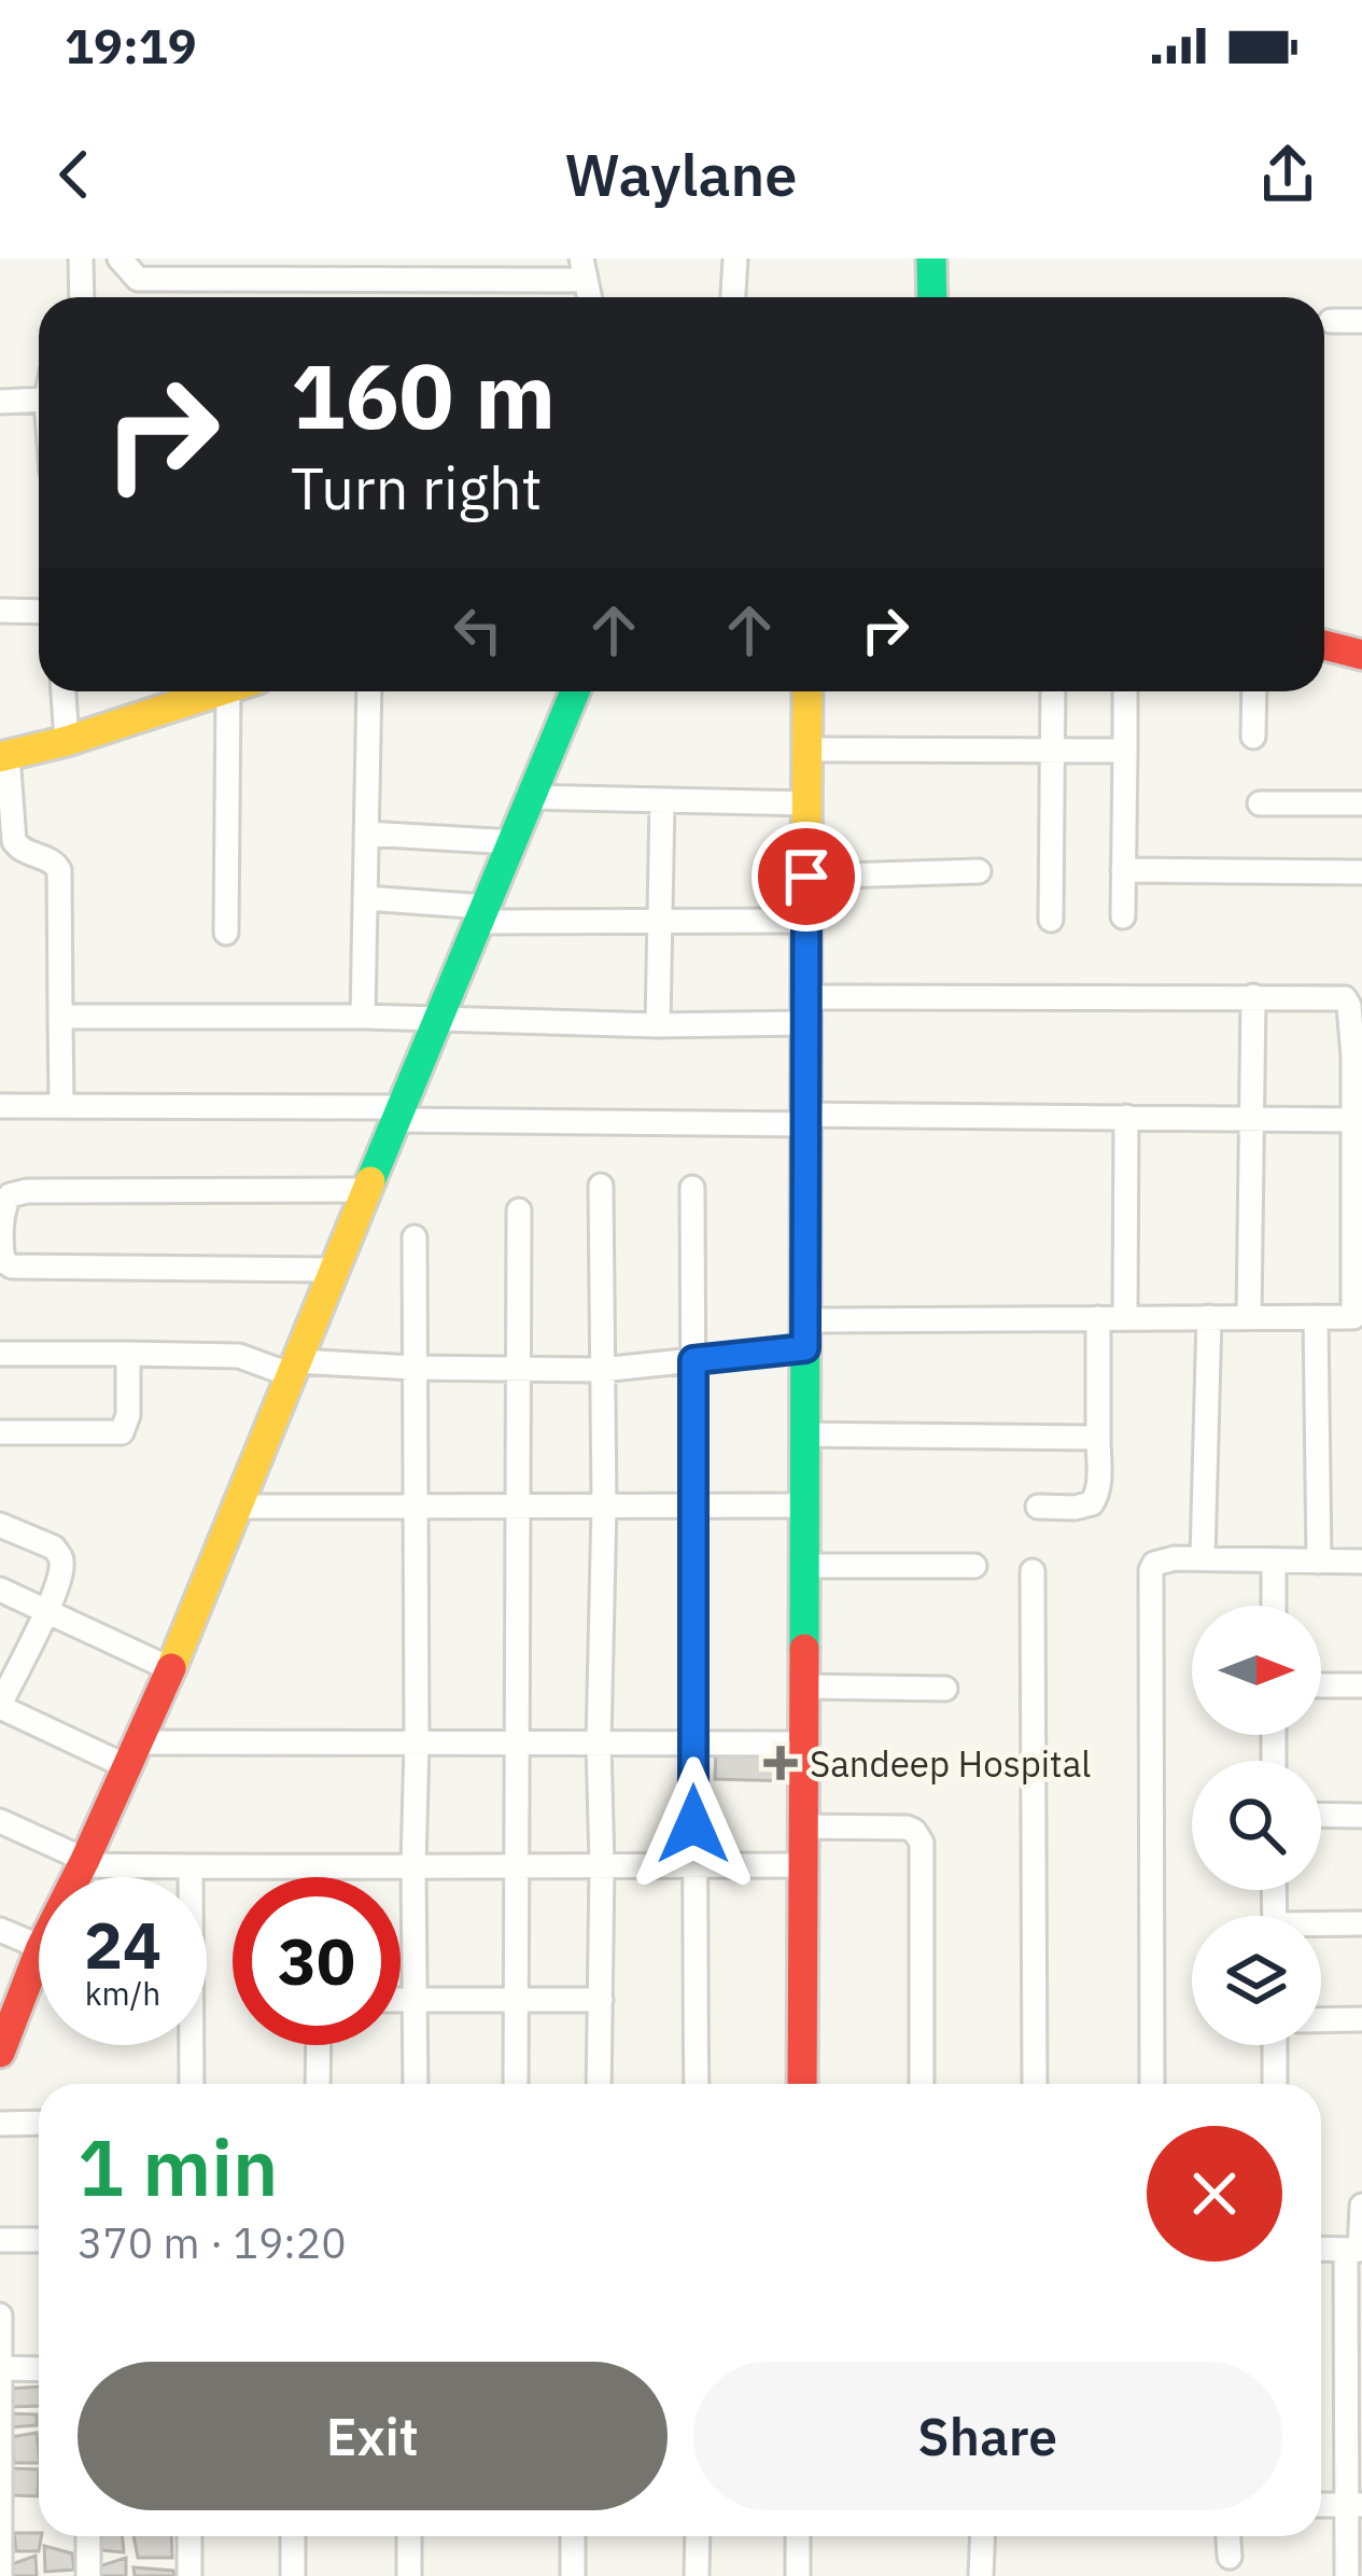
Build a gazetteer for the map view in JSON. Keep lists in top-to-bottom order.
{
  "places": {
    "health": ["Sandeep Hospital"]
  },
  "north": "right",
  "page": {
    "status": "19:19",
    "header": "Waylane",
    "turn": ["160 m", "Turn right"],
    "speed": "24 km/h",
    "limit": "30",
    "heading": ["1 min", "370 m · 19:20"],
    "buttons": ["Exit", "Share"]
  }
}
